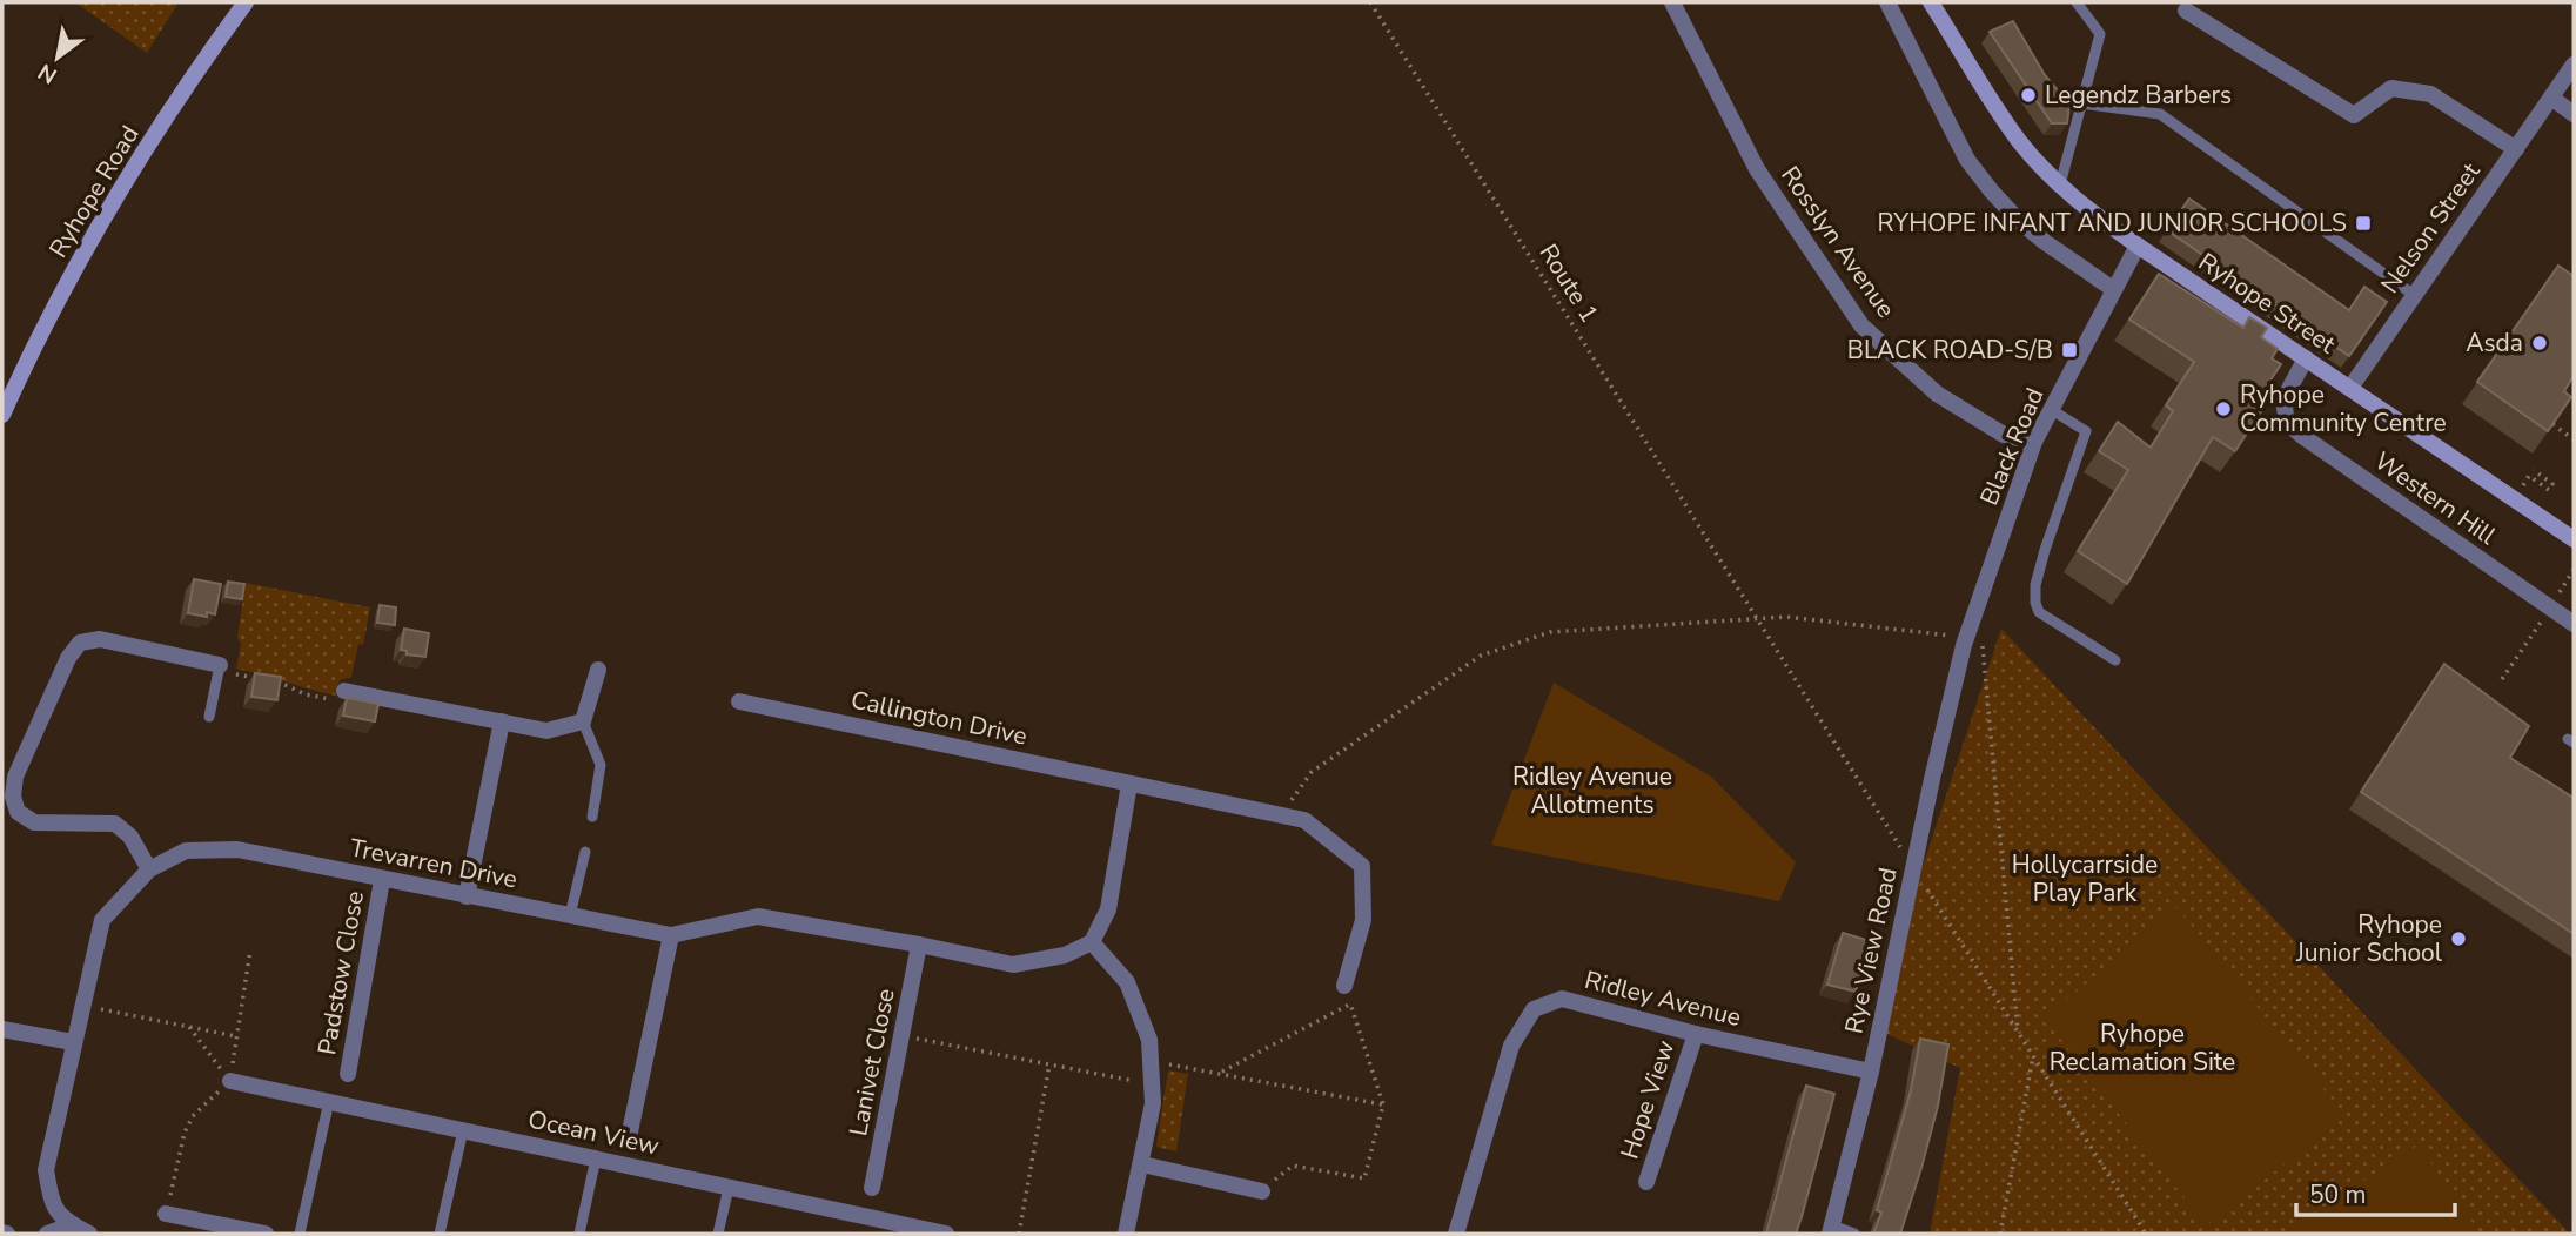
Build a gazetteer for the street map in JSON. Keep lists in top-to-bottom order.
{
  "streets": {
    "main road": ["Ryhope Road", "Ryhope Street"],
    "street": [
      "Nelson Street",
      "Rosslyn Avenue",
      "Black Road",
      "Western Hill",
      "Callington Drive",
      "Trevarren Drive",
      "Rye View Road",
      "Padstow Close",
      "Ridley Avenue",
      "Lanivet Close",
      "Hope View",
      "Ocean View"
    ],
    "path": ["Route 1"]
  },
  "crossings": [
    ["Nelson Street", "Ryhope Street"],
    ["Rosslyn Avenue", "Black Road"],
    ["Ryhope Street", "Black Road"],
    ["Ryhope Street", "Western Hill"],
    ["Black Road", "Rye View Road"],
    ["Trevarren Drive", "Padstow Close"],
    ["Trevarren Drive", "Lanivet Close"],
    ["Rye View Road", "Ridley Avenue"],
    ["Ridley Avenue", "Hope View"]
  ],
  "parks": ["Ridley Avenue Allotments", "Hollycarrside Play Park", "Ryhope Reclamation Site"],
  "places": {
    "other": [
      "Legendz Barbers",
      "Asda",
      "Ryhope Community Centre",
      "Ryhope Junior School"
    ],
    "transit": ["RYHOPE INFANT AND JUNIOR SCHOOLS", "BLACK ROAD-S/B"]
  },
  "scale_bar": "50 m",
  "north": "bottom left"
}
